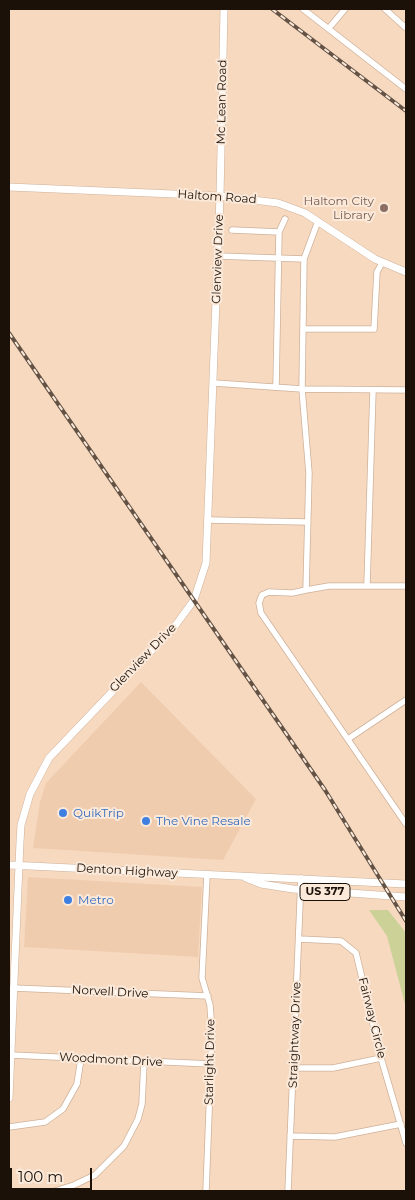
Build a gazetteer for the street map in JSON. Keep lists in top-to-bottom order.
{
  "streets": {
    "main road": [
      "Mc Lean Road",
      "Haltom Road",
      "Glenview Drive",
      "Denton Highway",
      "US 377"
    ],
    "street": [
      "Norvell Drive",
      "Fairway Circle",
      "Straightway Drive",
      "Woodmont Drive",
      "Starlight Drive"
    ]
  },
  "crossings": [
    ["Mc Lean Road", "Haltom Road"],
    ["Mc Lean Road", "Glenview Drive"],
    ["Haltom Road", "Glenview Drive"],
    ["Glenview Drive", "Denton Highway"],
    ["Glenview Drive", "Norvell Drive"],
    ["Glenview Drive", "Woodmont Drive"],
    ["Denton Highway", "Straightway Drive"],
    ["Denton Highway", "Starlight Drive"],
    ["Norvell Drive", "Starlight Drive"],
    ["Fairway Circle", "Straightway Drive"],
    ["Woodmont Drive", "Starlight Drive"]
  ],
  "places": [
    "Haltom City Library",
    "QuikTrip",
    "The Vine Resale",
    "Metro"
  ],
  "scale_bar": "100 m"
}
